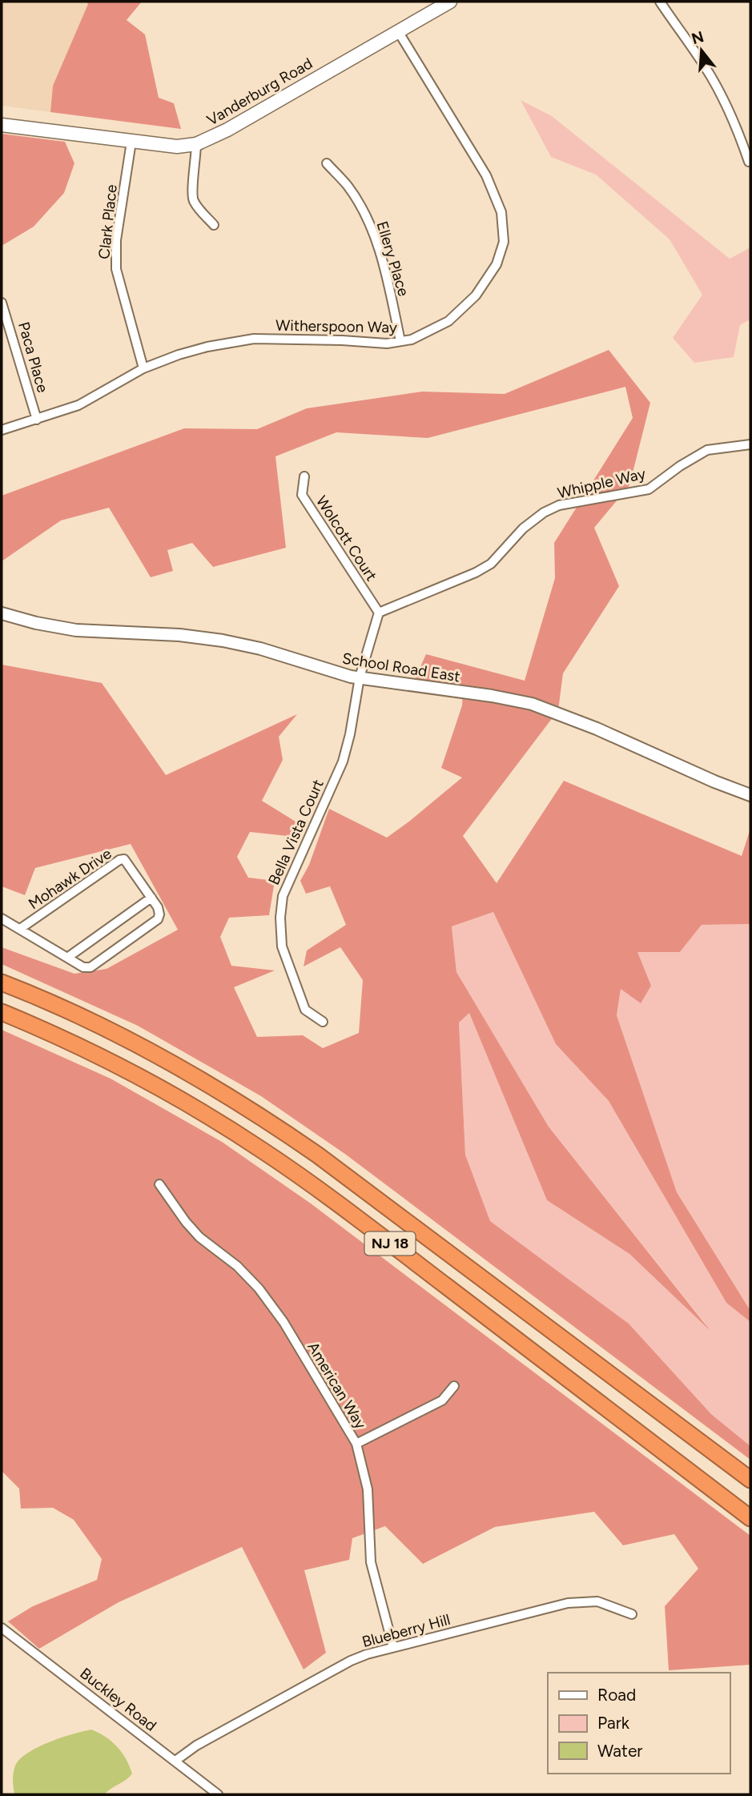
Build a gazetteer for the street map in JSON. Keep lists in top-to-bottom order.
{
  "streets": {
    "highway": ["NJ 18"],
    "main road": ["Vanderburg Road"],
    "street": [
      "Clark Place",
      "Ellery Place",
      "Witherspoon Way",
      "Paca Place",
      "Whipple Way",
      "Wolcott Court",
      "School Road East",
      "Bella Vista Court",
      "Mohawk Drive",
      "American Way",
      "Blueberry Hill",
      "Buckley Road"
    ]
  },
  "crossings": [
    ["Vanderburg Road", "Clark Place"],
    ["Vanderburg Road", "Witherspoon Way"],
    ["Clark Place", "Witherspoon Way"],
    ["Ellery Place", "Witherspoon Way"],
    ["Witherspoon Way", "Paca Place"],
    ["Whipple Way", "Wolcott Court"],
    ["Whipple Way", "Bella Vista Court"],
    ["Wolcott Court", "Bella Vista Court"],
    ["School Road East", "Bella Vista Court"],
    ["American Way", "Blueberry Hill"],
    ["Blueberry Hill", "Buckley Road"]
  ],
  "legend": ["Road", "Park", "Water"],
  "north": "top"
}
